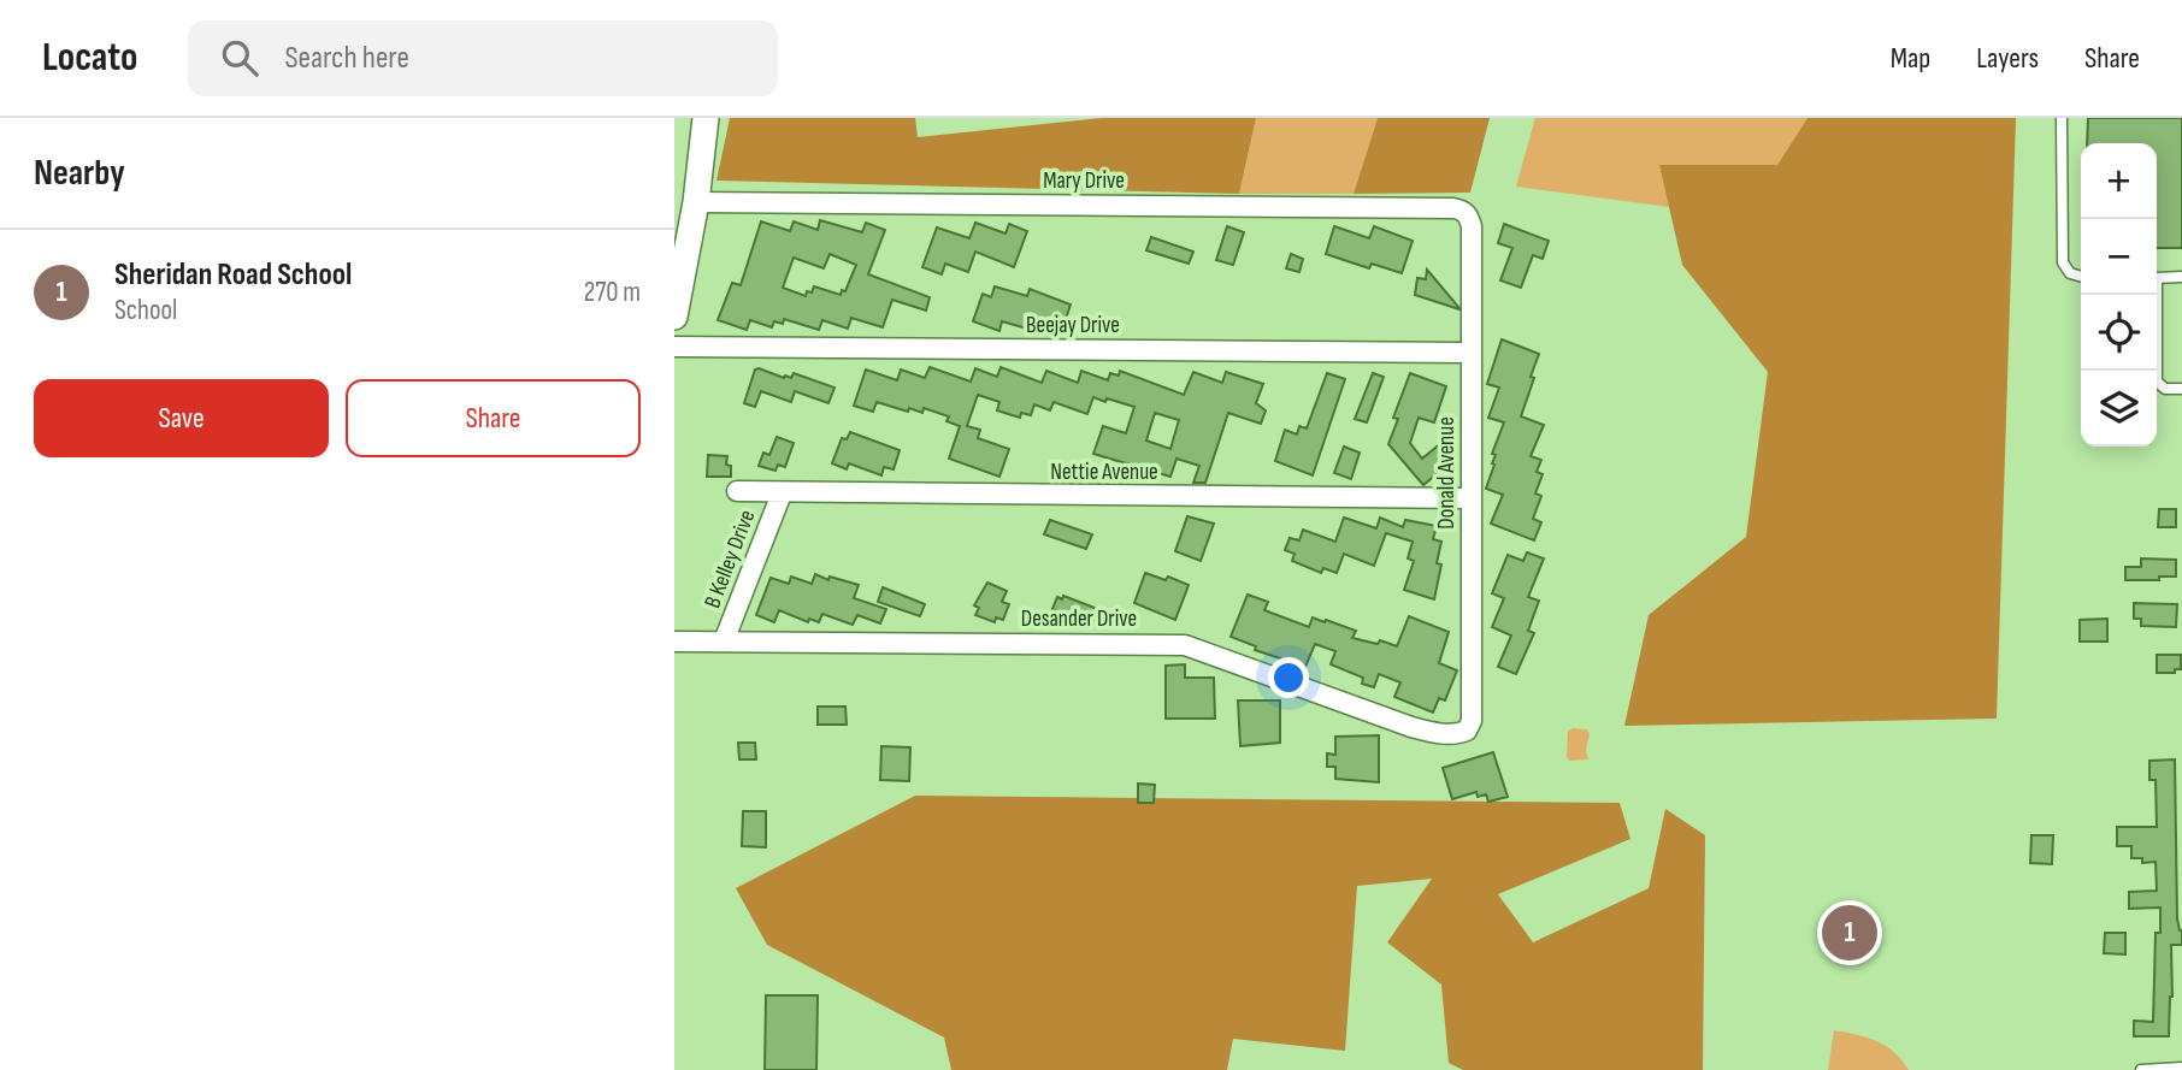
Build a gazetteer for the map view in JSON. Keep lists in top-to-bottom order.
{
  "streets": {
    "street": [
      "Mary Drive",
      "Beejay Drive",
      "Nettie Avenue",
      "Donald Avenue",
      "B Kelley Drive",
      "Desander Drive"
    ]
  },
  "crossings": [
    ["Mary Drive", "Donald Avenue"],
    ["Beejay Drive", "Donald Avenue"],
    ["Nettie Avenue", "Donald Avenue"],
    ["Nettie Avenue", "B Kelley Drive"],
    ["Donald Avenue", "Desander Drive"],
    ["B Kelley Drive", "Desander Drive"]
  ],
  "page": {
    "header": "Locato",
    "search": "Search here",
    "nav": ["Map", "Layers", "Share"],
    "heading": "Nearby",
    "map_buttons": ["+", "−"],
    "list": [
      {
        "mark": "1",
        "name": "Sheridan Road School",
        "note": "School",
        "value": "270 m"
      }
    ],
    "buttons": ["Save", "Share"],
    "pins": "1"
  }
}
